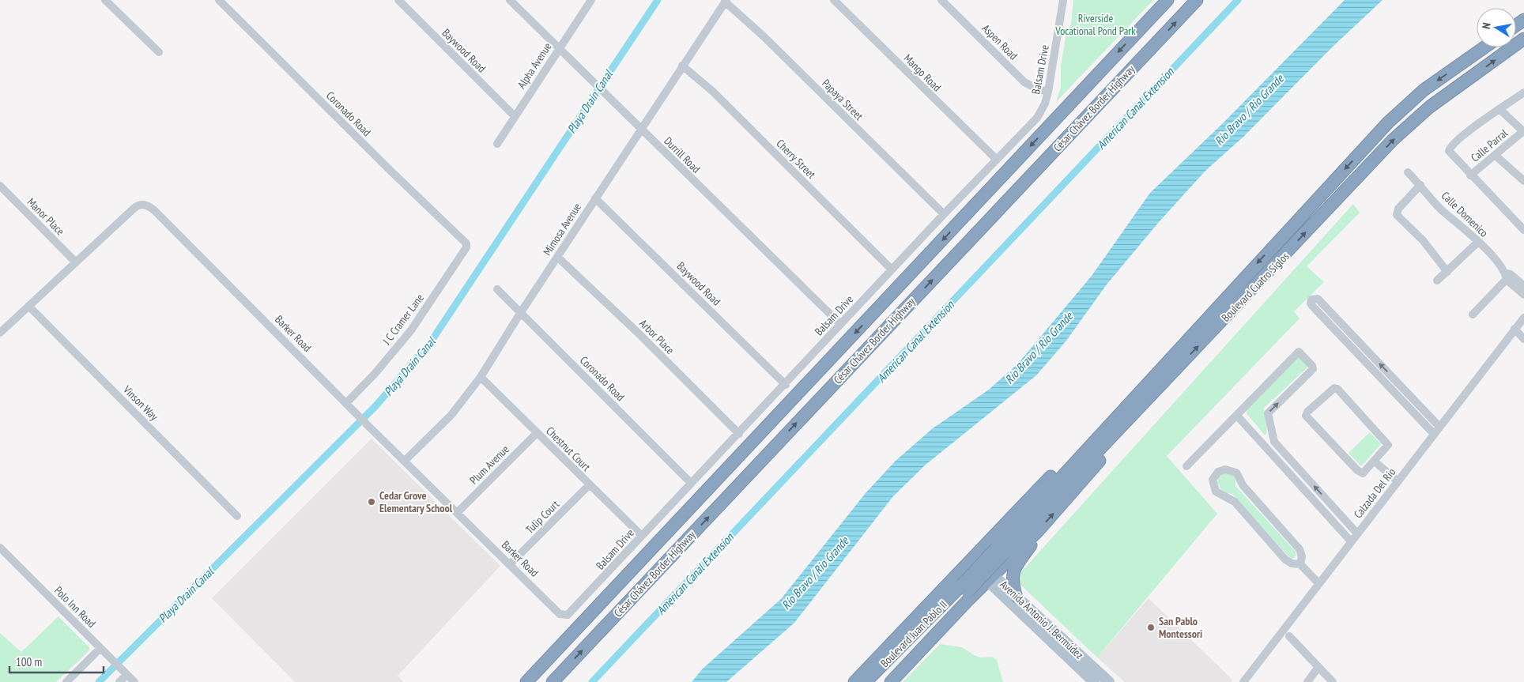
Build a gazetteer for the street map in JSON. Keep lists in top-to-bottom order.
{
  "streets": {
    "highway": ["César Chávez Border Highway", "Boulevard Cuatro Siglos", "Boulevard Juan Pablo II"],
    "main road": ["Avenida Antonio J. Bermúdez"],
    "street": [
      "Aspen Road",
      "Baywood Road",
      "Alpha Avenue",
      "Balsam Drive",
      "Mango Road",
      "Papaya Street",
      "Coronado Road",
      "Calle Parral",
      "Durrill Road",
      "Cherry Street",
      "Calle Domenico",
      "Manor Place",
      "Mimosa Avenue",
      "J C Cramer Lane",
      "Barker Road",
      "Arbor Place",
      "Vinson Way",
      "Chestnut Court",
      "Plum Avenue",
      "Calzada Del Río",
      "Tulip Court",
      "Polo Inn Road"
    ]
  },
  "crossings": [
    ["Aspen Road", "Balsam Drive"],
    ["Baywood Road", "Alpha Avenue"],
    ["Baywood Road", "Balsam Drive"],
    ["Baywood Road", "Mimosa Avenue"],
    ["Alpha Avenue", "Durrill Road"],
    ["Balsam Drive", "Mango Road"],
    ["Balsam Drive", "Papaya Street"],
    ["Balsam Drive", "Coronado Road"],
    ["Balsam Drive", "Durrill Road"],
    ["Balsam Drive", "Cherry Street"],
    ["Balsam Drive", "Barker Road"],
    ["Balsam Drive", "Arbor Place"],
    ["Balsam Drive", "Chestnut Court"],
    ["Papaya Street", "Mimosa Avenue"],
    ["Coronado Road", "Mimosa Avenue"],
    ["Coronado Road", "J C Cramer Lane"],
    ["Durrill Road", "Mimosa Avenue"],
    ["Cherry Street", "Mimosa Avenue"],
    ["Manor Place", "Barker Road"],
    ["Mimosa Avenue", "Barker Road"],
    ["Mimosa Avenue", "Arbor Place"],
    ["Mimosa Avenue", "Chestnut Court"],
    ["J C Cramer Lane", "Barker Road"],
    ["Barker Road", "Vinson Way"],
    ["Barker Road", "Plum Avenue"],
    ["Barker Road", "Tulip Court"],
    ["Chestnut Court", "Plum Avenue"],
    ["Chestnut Court", "Tulip Court"]
  ],
  "water": ["Playa Drain Canal", "American Canal Extension", "Río Bravo / Rio Grande"],
  "parks": ["Riverside Vocational Pond Park"],
  "places": ["Cedar Grove Elementary School", "San Pablo Montessori"],
  "scale_bar": "100 m",
  "north": "left"
}
